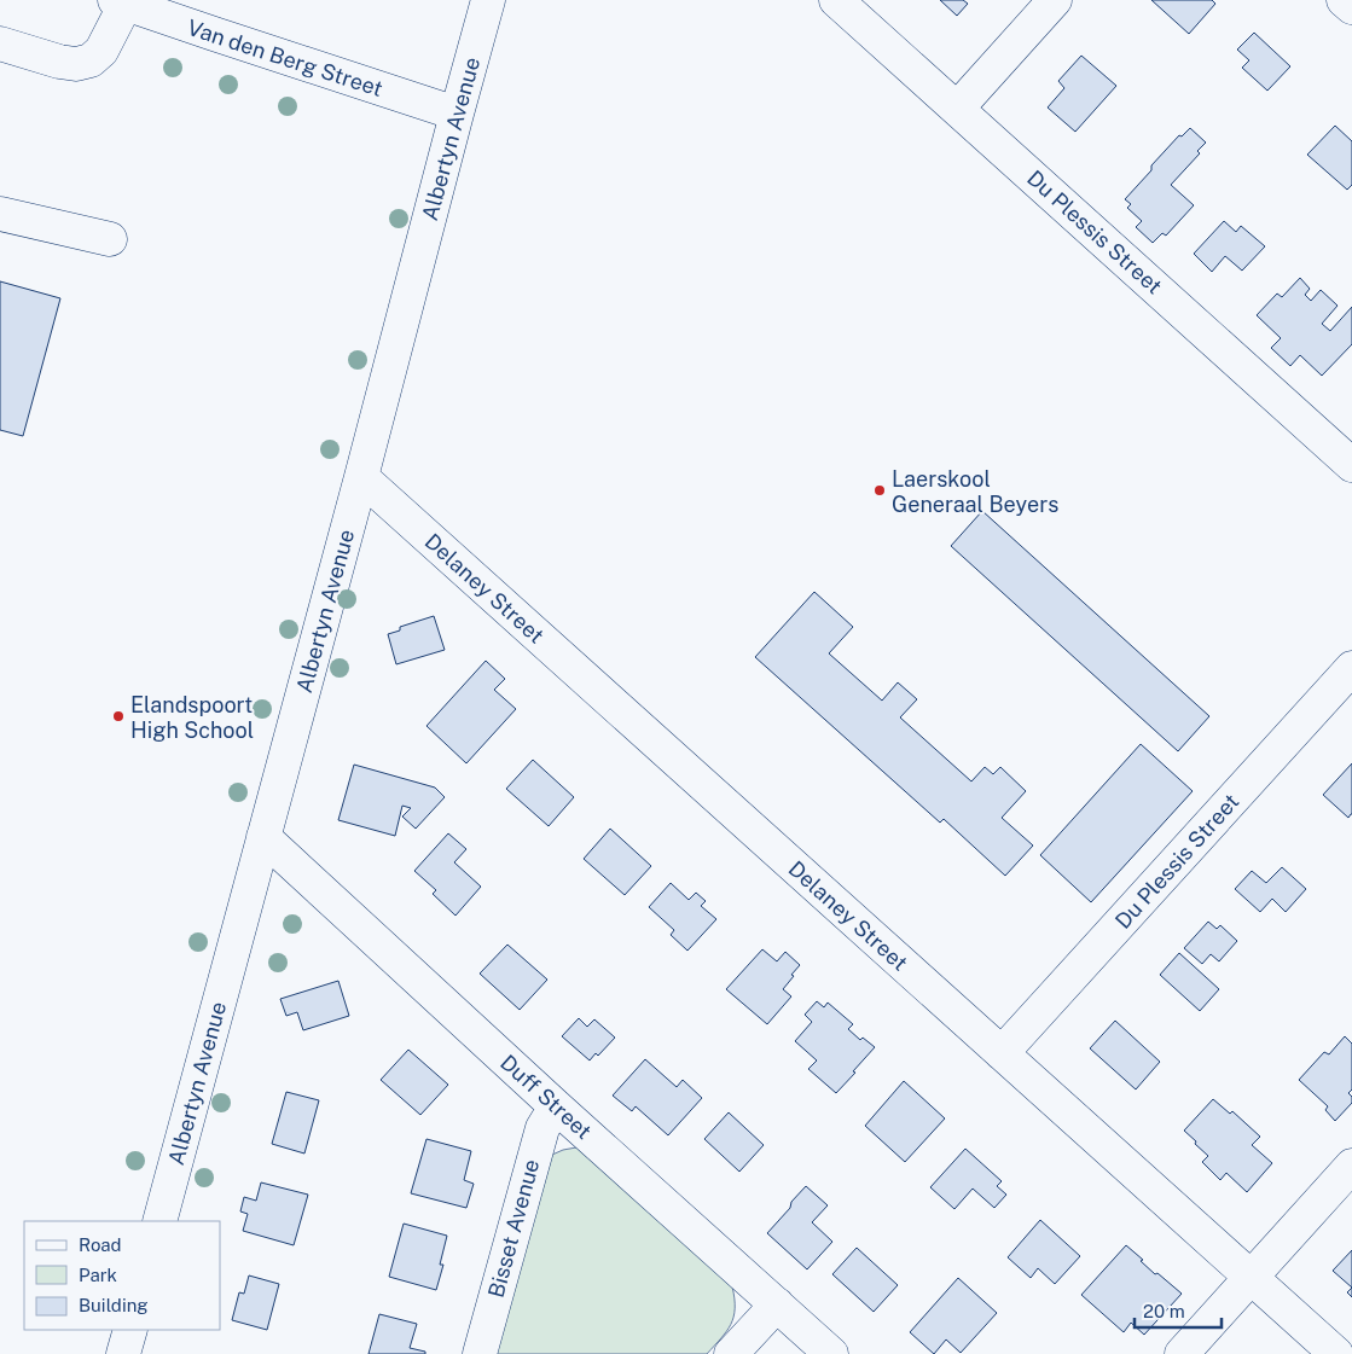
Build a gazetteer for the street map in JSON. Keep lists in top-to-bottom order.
{
  "streets": {
    "street": [
      "Van den Berg Street",
      "Albertyn Avenue",
      "Du Plessis Street",
      "Delaney Street",
      "Duff Street",
      "Bisset Avenue"
    ]
  },
  "crossings": [
    ["Van den Berg Street", "Albertyn Avenue"],
    ["Albertyn Avenue", "Delaney Street"],
    ["Albertyn Avenue", "Duff Street"],
    ["Du Plessis Street", "Delaney Street"],
    ["Duff Street", "Bisset Avenue"]
  ],
  "places": ["Laerskool Generaal Beyers", "Elandspoort High School"],
  "legend": ["Road", "Park", "Building"],
  "scale_bar": "20 m"
}
